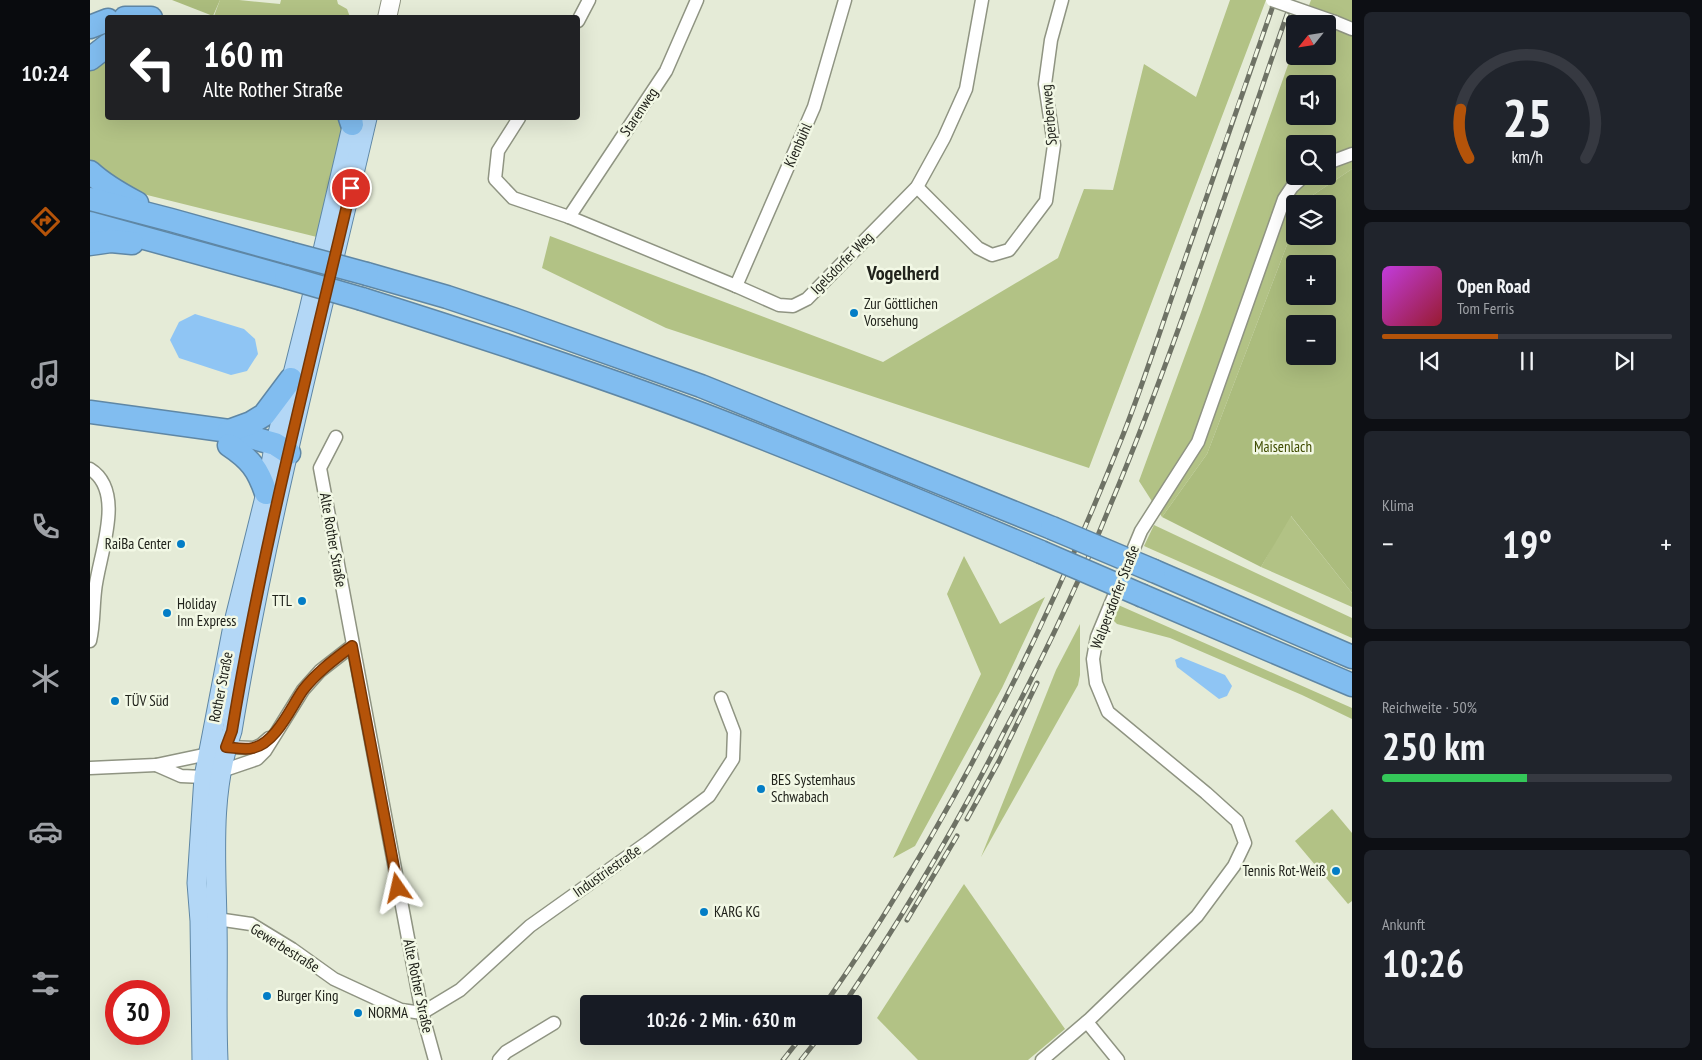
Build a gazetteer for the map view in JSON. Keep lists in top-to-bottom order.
{
  "streets": {
    "main road": ["Rother Straße"],
    "street": [
      "Starenweg",
      "Sperberweg",
      "Kienbühl",
      "Igelsdorfer Weg",
      "Alte Rother Straße",
      "Walpersdorfer Straße",
      "Industriestraße",
      "Gewerbestraße"
    ]
  },
  "crossings": [
    ["Starenweg", "Igelsdorfer Weg"],
    ["Sperberweg", "Igelsdorfer Weg"],
    ["Kienbühl", "Igelsdorfer Weg"],
    ["Alte Rother Straße", "Industriestraße"],
    ["Alte Rother Straße", "Gewerbestraße"],
    ["Rother Straße", "Gewerbestraße"],
    ["Industriestraße", "Gewerbestraße"]
  ],
  "districts": ["Vogelherd"],
  "parks": ["Maisenlach"],
  "places": [
    "Zur Göttlichen Vorsehung",
    "RaiBa Center",
    "TTL",
    "Holiday Inn Express",
    "TÜV Süd",
    "BES Systemhaus Schwabach",
    "Tennis Rot-Weiß",
    "KARG KG",
    "Burger King",
    "NORMA"
  ],
  "north": "bottom left",
  "page": {
    "tabs": "10:24",
    "map_buttons": ["+", "−"],
    "turn": ["160 m", "Alte Rother Straße"],
    "song": ["Open Road", "Tom Ferris"],
    "tile": [
      "Klima",
      ["Reichweite · 50%", "250 km"],
      ["Ankunft", "10:26"]
    ],
    "heat": ["−", "19°", "+"],
    "limit": "30",
    "trip": "10:26 · 2 Min. · 630 m",
    "gauge": ["25", "km/h"]
  }
}
